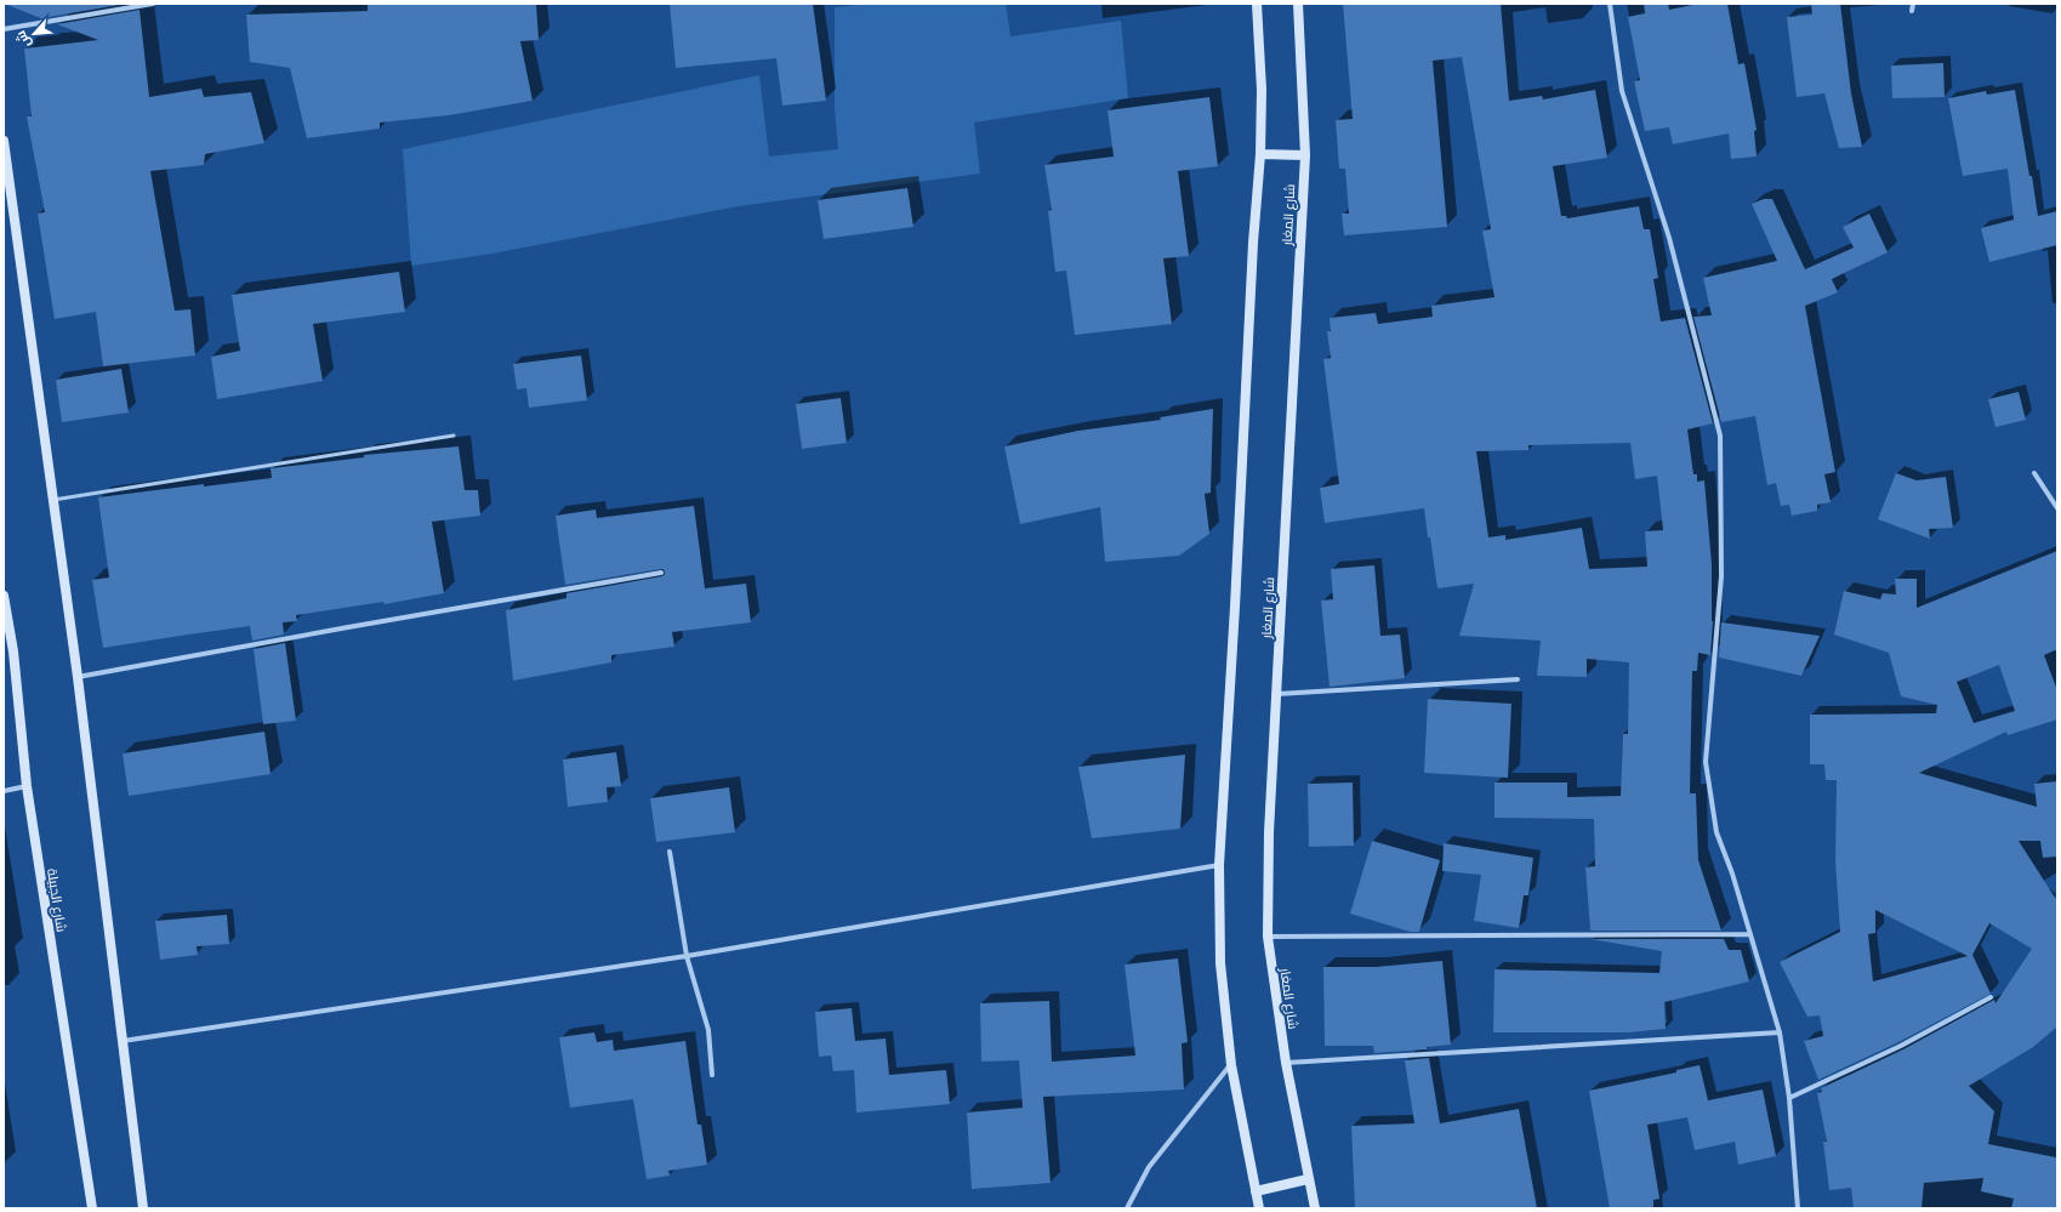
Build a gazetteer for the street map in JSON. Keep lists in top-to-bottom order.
{
  "streets": {
    "main road": ["شارع المغار", "شارع الجبيلة"]
  },
  "north": "bottom left"
}
